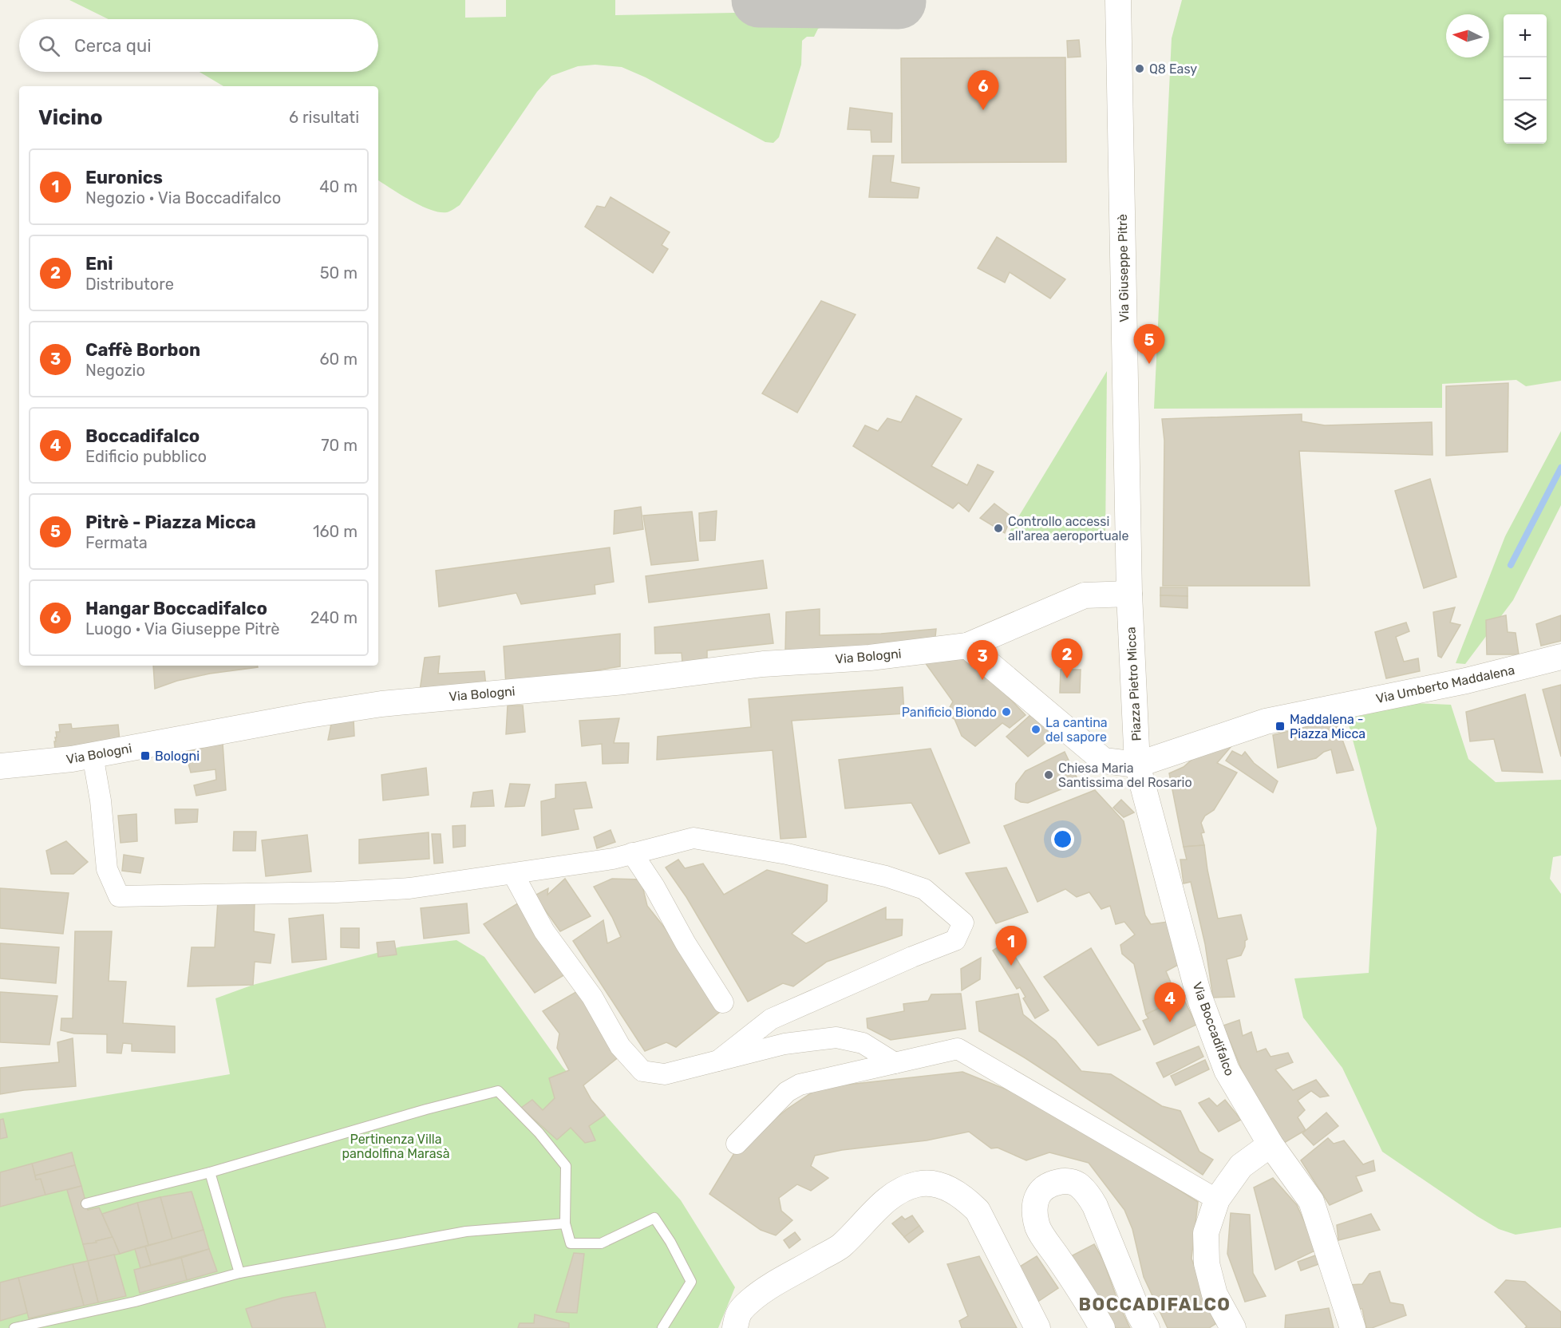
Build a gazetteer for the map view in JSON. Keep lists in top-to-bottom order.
{
  "streets": {
    "street": [
      "Via Giuseppe Pitrè",
      "Via Bologni",
      "Piazza Pietro Micca",
      "Via Umberto Maddalena",
      "Via Boccadifalco"
    ]
  },
  "crossings": [
    ["Via Giuseppe Pitrè", "Piazza Pietro Micca"],
    ["Piazza Pietro Micca", "Via Umberto Maddalena"],
    ["Piazza Pietro Micca", "Via Boccadifalco"],
    ["Via Umberto Maddalena", "Via Boccadifalco"]
  ],
  "districts": ["BOCCADIFALCO"],
  "parks": ["Pertinenza Villa pandolfina Marasà"],
  "places": {
    "other": [
      "Q8 Easy",
      "Controllo accessi all'area aeroportuale",
      "Panificio Biondo",
      "La cantina del sapore",
      "Chiesa Maria Santissima del Rosario"
    ],
    "transit": ["Maddalena - Piazza Micca", "Bologni"]
  },
  "north": "left",
  "page": {
    "map_buttons": ["+", "−"],
    "search": "Cerca qui",
    "pins": [
      "6",
      "5",
      "2",
      "3",
      "1",
      "4"
    ],
    "heading": ["Vicino", "6 risultati"],
    "list": [
      {
        "mark": "1",
        "name": "Euronics",
        "note": "Negozio · Via Boccadifalco",
        "value": "40 m"
      },
      {
        "mark": "2",
        "name": "Eni",
        "note": "Distributore",
        "value": "50 m"
      },
      {
        "mark": "3",
        "name": "Caffè Borbon",
        "note": "Negozio",
        "value": "60 m"
      },
      {
        "mark": "4",
        "name": "Boccadifalco",
        "note": "Edificio pubblico",
        "value": "70 m"
      },
      {
        "mark": "5",
        "name": "Pitrè - Piazza Micca",
        "note": "Fermata",
        "value": "160 m"
      },
      {
        "mark": "6",
        "name": "Hangar Boccadifalco",
        "note": "Luogo · Via Giuseppe Pitrè",
        "value": "240 m"
      }
    ]
  }
}
